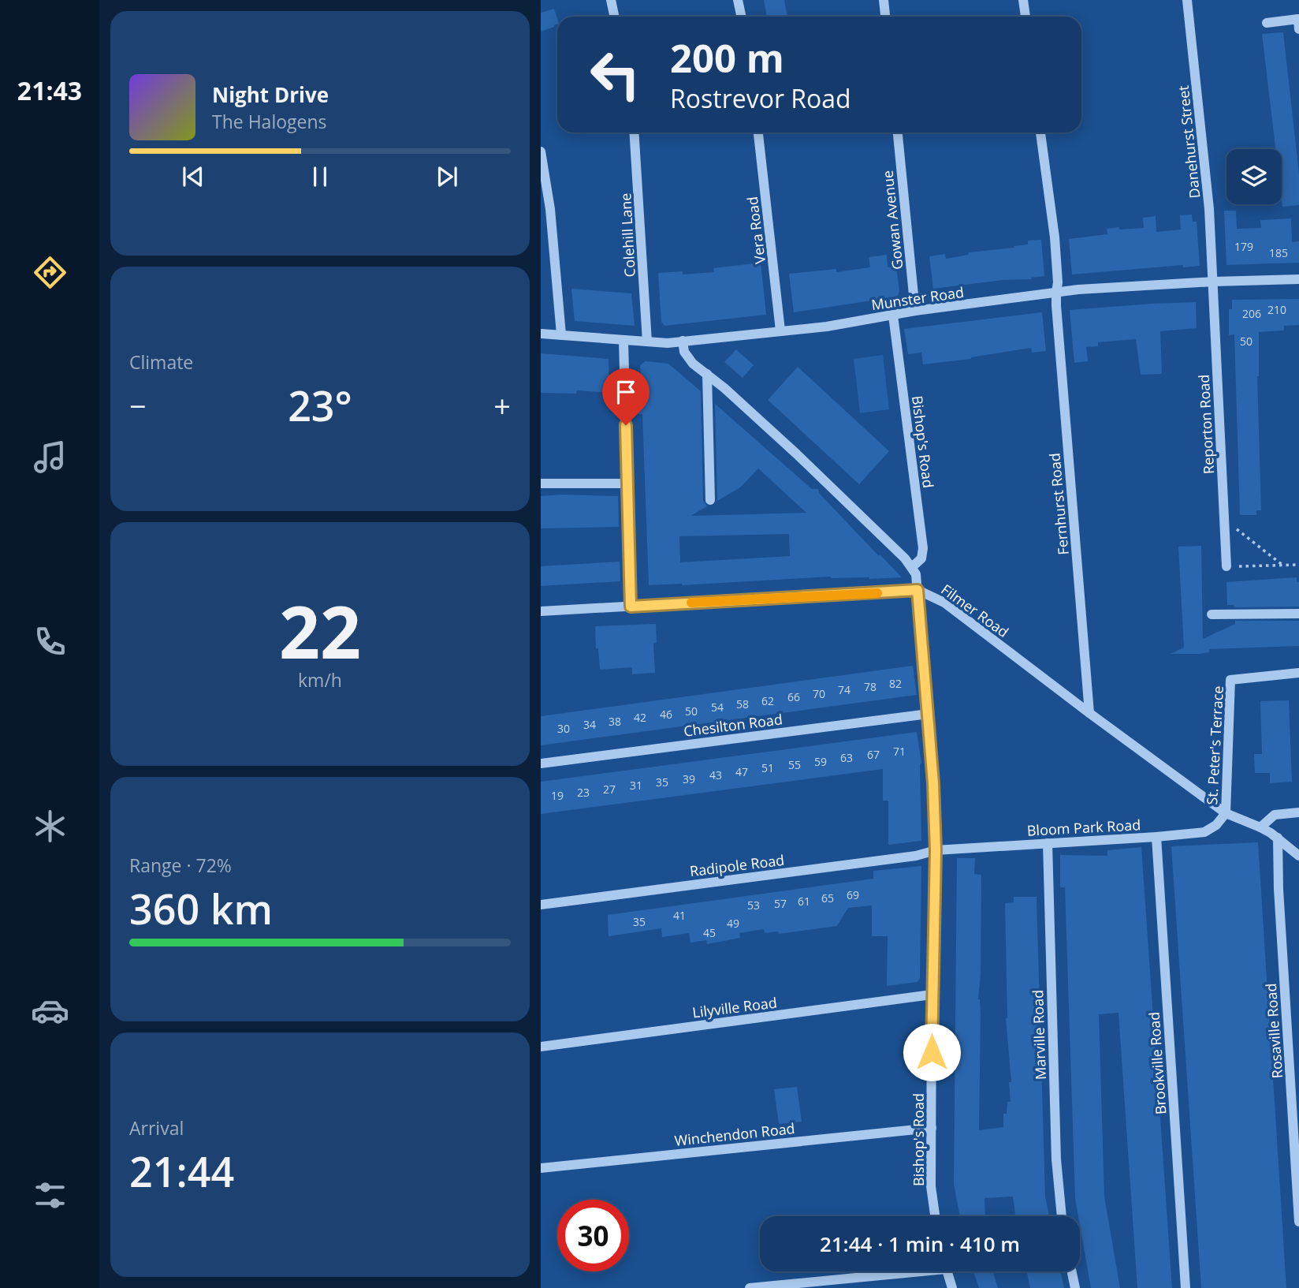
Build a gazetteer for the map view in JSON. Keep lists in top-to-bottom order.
{
  "streets": {
    "street": [
      "Danehurst Street",
      "Gowan Avenue",
      "Vera Road",
      "Colehill Lane",
      "Munster Road",
      "Reporton Road",
      "Bishop's Road",
      "Fernhurst Road",
      "Filmer Road",
      "Chesilton Road",
      "St. Peter's Terrace",
      "Bloom Park Road",
      "Radipole Road",
      "Lilyville Road",
      "Rosaville Road",
      "Marville Road",
      "Brookville Road",
      "Winchendon Road"
    ]
  },
  "crossings": [
    ["Danehurst Street", "Munster Road"],
    ["Danehurst Street", "Reporton Road"],
    ["Gowan Avenue", "Munster Road"],
    ["Vera Road", "Munster Road"],
    ["Colehill Lane", "Munster Road"],
    ["Munster Road", "Reporton Road"],
    ["Munster Road", "Bishop's Road"],
    ["Munster Road", "Fernhurst Road"],
    ["Bishop's Road", "Filmer Road"],
    ["Bishop's Road", "Chesilton Road"],
    ["Bishop's Road", "Bloom Park Road"],
    ["Bishop's Road", "Radipole Road"],
    ["Bishop's Road", "Lilyville Road"],
    ["Bishop's Road", "Winchendon Road"],
    ["Fernhurst Road", "Filmer Road"],
    ["Filmer Road", "St. Peter's Terrace"],
    ["Filmer Road", "Bloom Park Road"],
    ["Filmer Road", "Rosaville Road"],
    ["St. Peter's Terrace", "Bloom Park Road"],
    ["Bloom Park Road", "Radipole Road"],
    ["Bloom Park Road", "Marville Road"],
    ["Bloom Park Road", "Brookville Road"]
  ],
  "house_numbers": [
    "179",
    "185",
    "210",
    "206",
    "50",
    "82",
    "78",
    "74",
    "70",
    "66",
    "62",
    "58",
    "54",
    "50",
    "46",
    "42",
    "38",
    "34",
    "30",
    "71",
    "67",
    "63",
    "59",
    "55",
    "51",
    "47",
    "43",
    "39",
    "35",
    "31",
    "27",
    "23",
    "19",
    "69",
    "65",
    "61",
    "57",
    "53",
    "41",
    "35",
    "49",
    "45"
  ],
  "page": {
    "tabs": "21:43",
    "turn": ["200 m", "Rostrevor Road"],
    "song": ["Night Drive", "The Halogens"],
    "tile": [
      "Climate",
      ["22", "km/h"],
      ["Range · 72%", "360 km"],
      ["Arrival", "21:44"]
    ],
    "heat": ["−", "23°", "+"],
    "limit": "30",
    "trip": "21:44 · 1 min · 410 m"
  }
}
